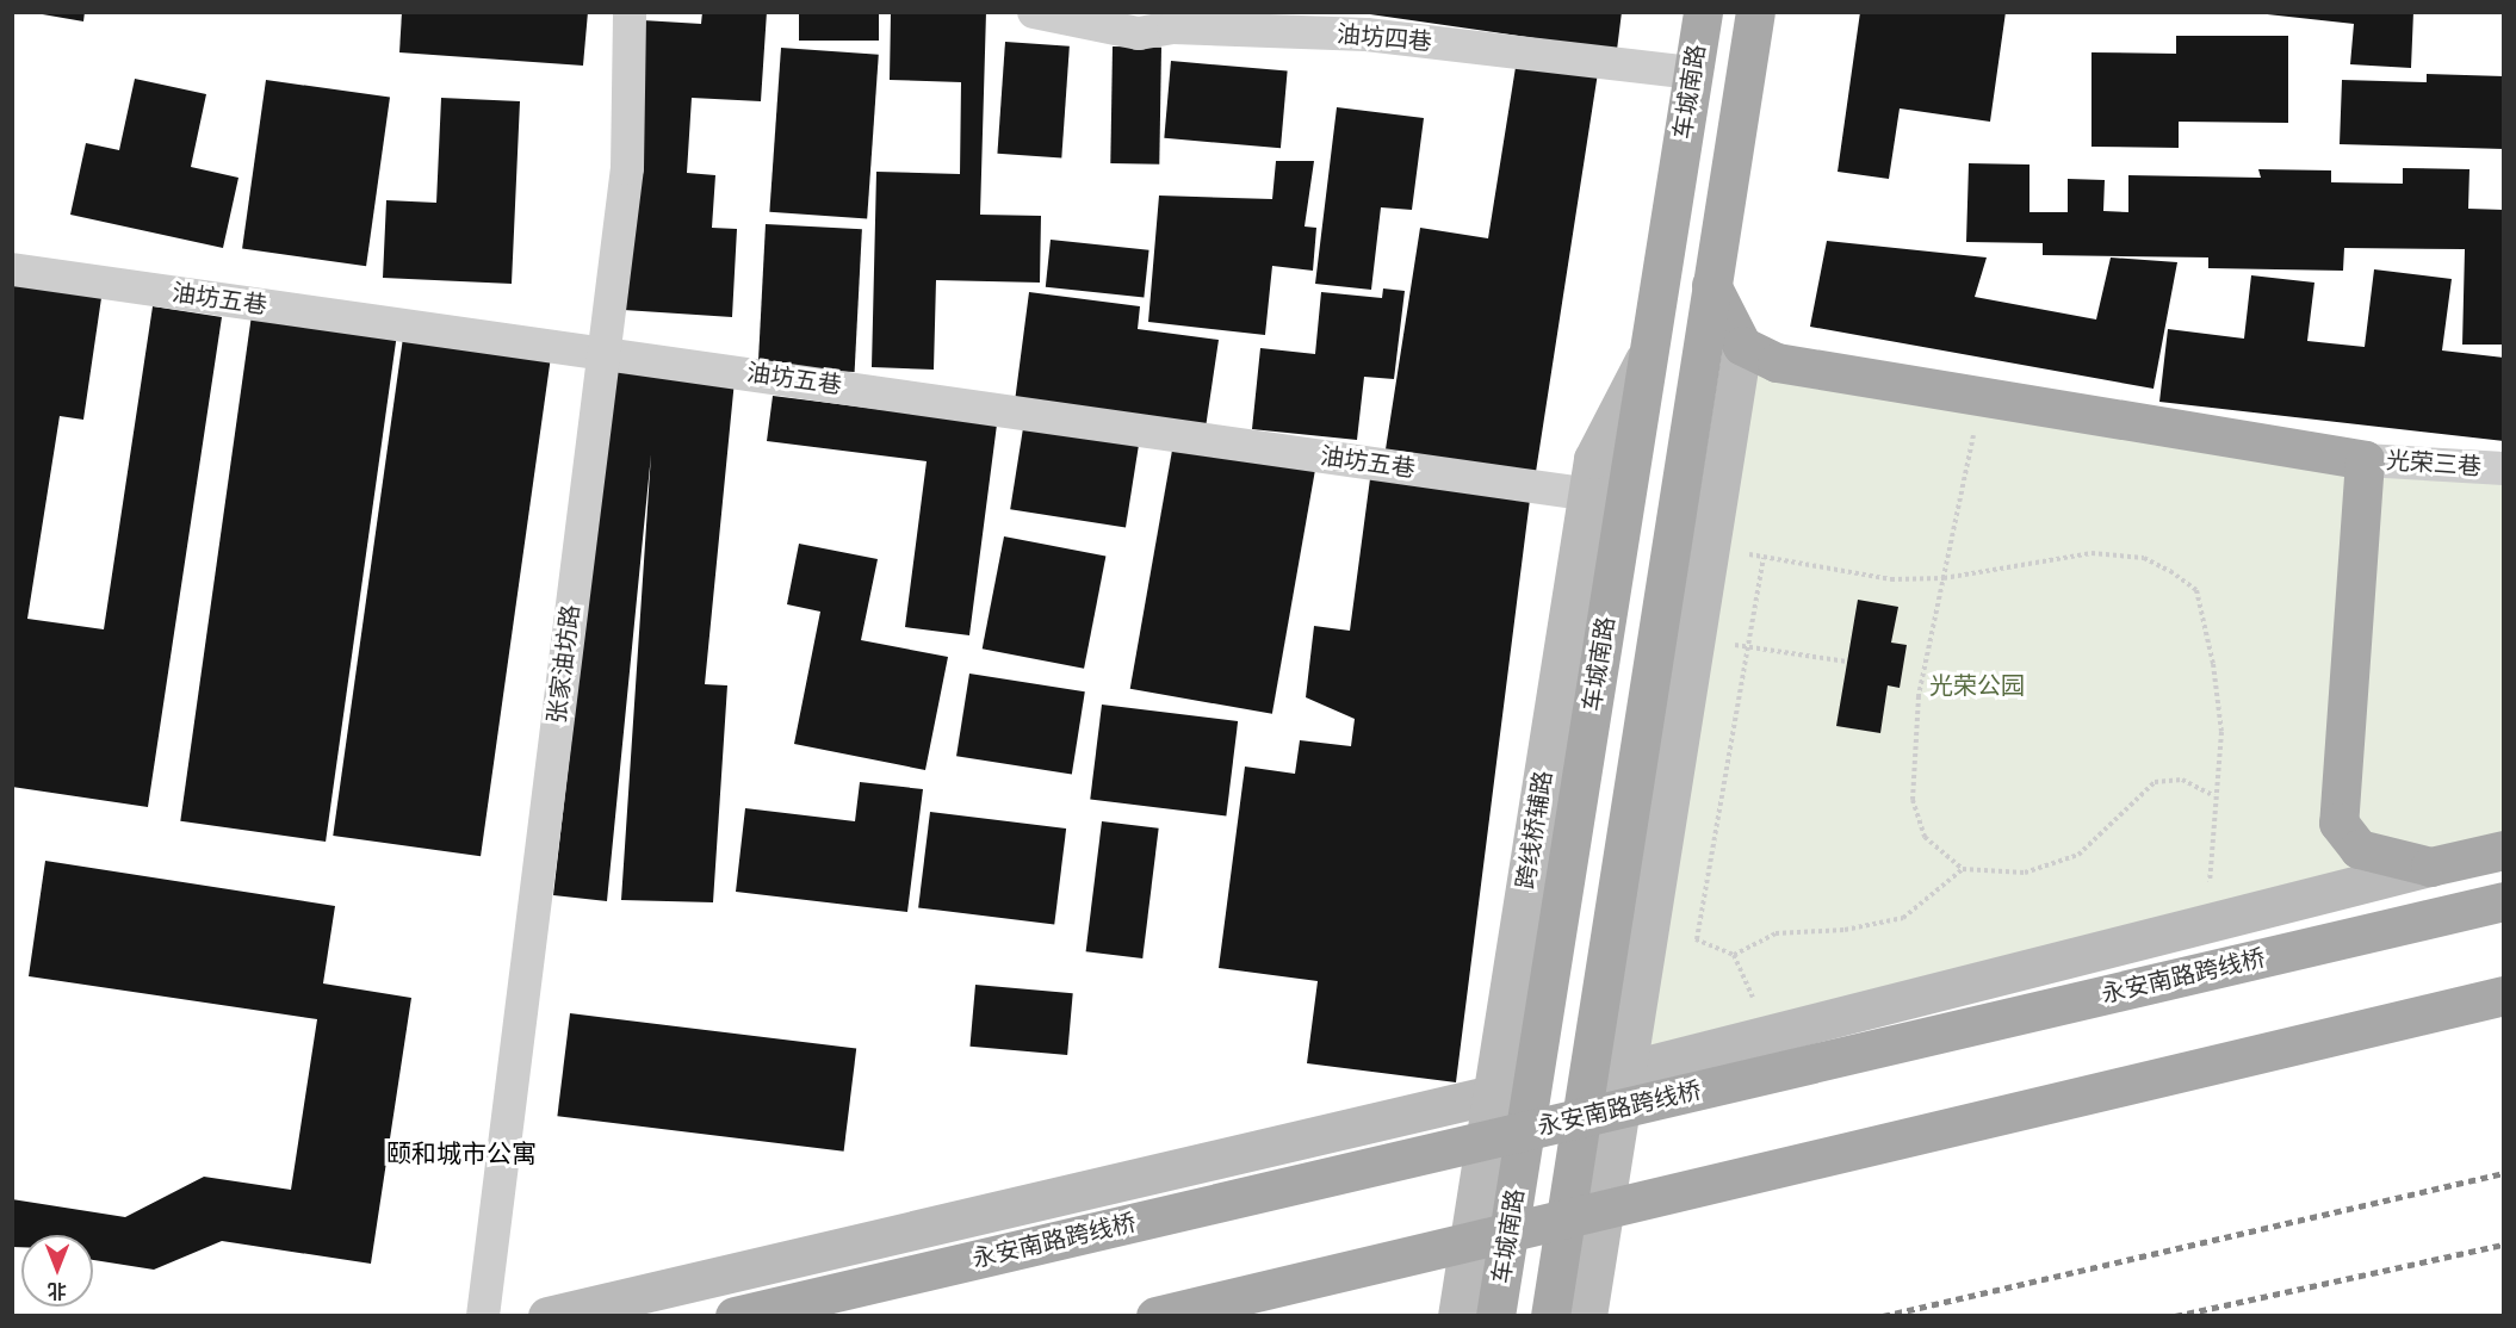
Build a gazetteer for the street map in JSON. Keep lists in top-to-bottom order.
{
  "streets": {
    "main road": ["车城南路", "永安南路跨线桥"],
    "street": [
      "油坊四巷",
      "油坊五巷",
      "光荣三巷",
      "张家油坊路",
      "跨线桥辅路"
    ]
  },
  "crossings": [
    ["油坊四巷", "车城南路"],
    ["车城南路", "跨线桥辅路"],
    ["油坊五巷", "张家油坊路"]
  ],
  "districts": ["颐和城市公寓"],
  "parks": ["光荣公园"],
  "north": "bottom"
}
